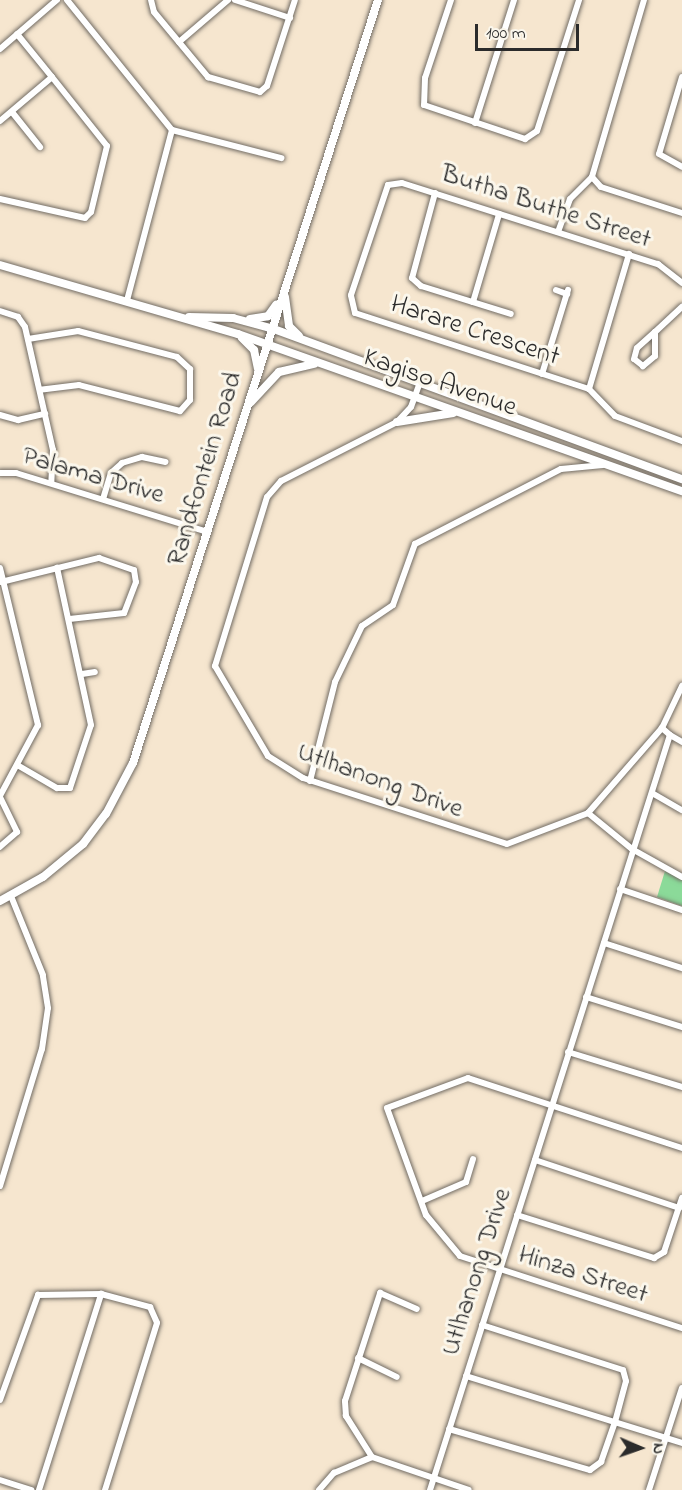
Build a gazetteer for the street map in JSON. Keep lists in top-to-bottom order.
{
  "streets": {
    "street": [
      "Butha Buthe Street",
      "Harare Crescent",
      "Kagiso Avenue",
      "Randfontein Road",
      "Palama Drive",
      "Utlhanong Drive",
      "Hinza Street"
    ]
  },
  "crossings": [
    ["Butha Buthe Street", "Harare Crescent"],
    ["Kagiso Avenue", "Randfontein Road"],
    ["Kagiso Avenue", "Utlhanong Drive"],
    ["Randfontein Road", "Palama Drive"],
    ["Utlhanong Drive", "Hinza Street"]
  ],
  "scale_bar": "100 m",
  "north": "right"
}
